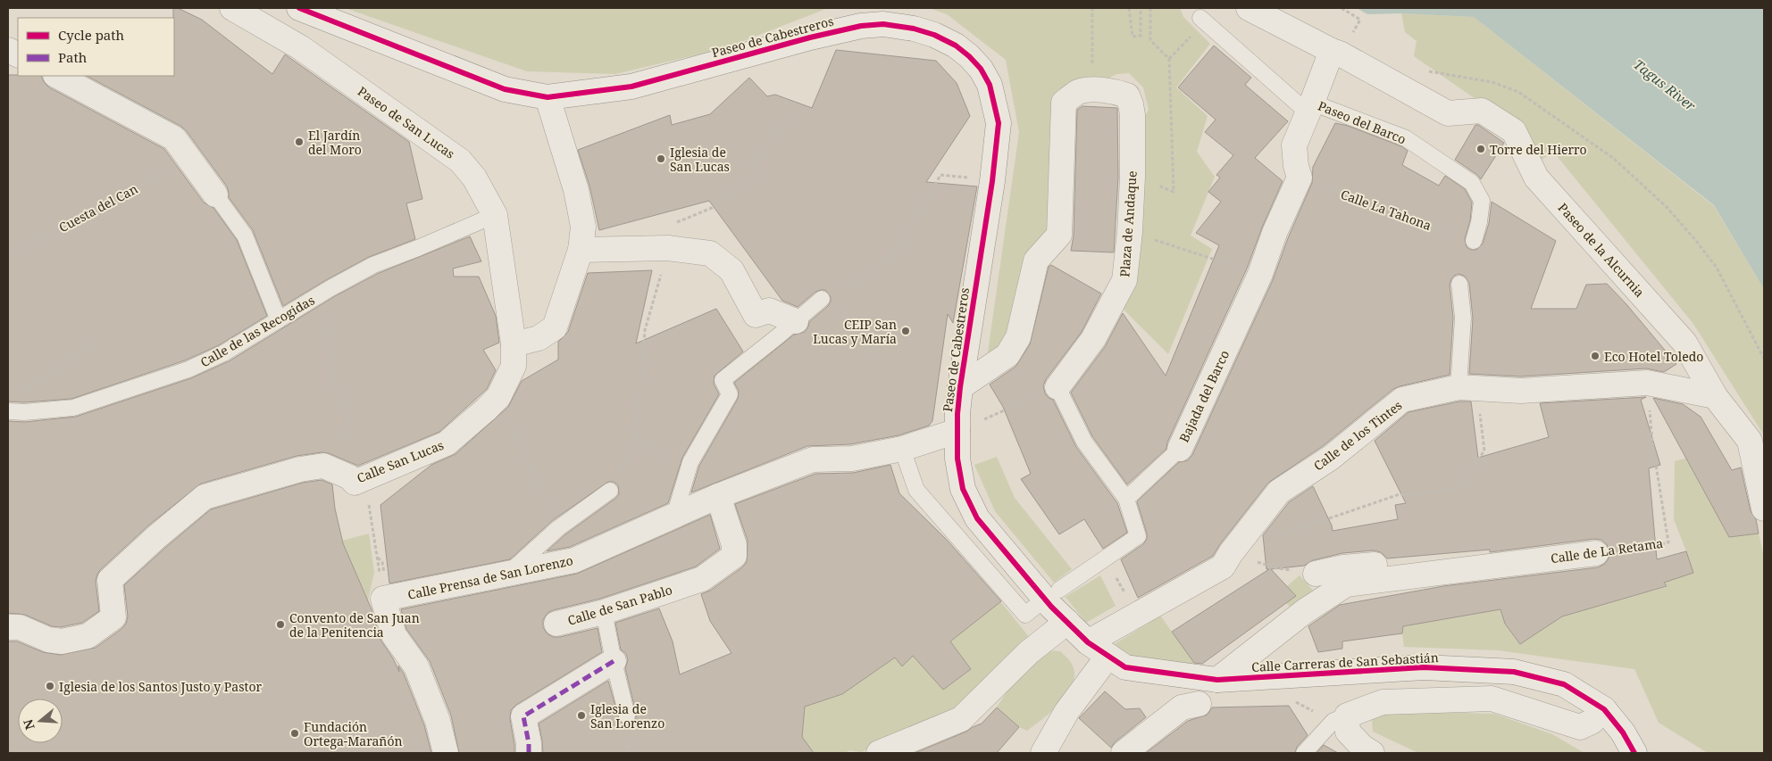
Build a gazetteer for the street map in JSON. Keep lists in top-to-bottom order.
{
  "streets": {
    "street": [
      "Paseo de Cabestreros",
      "Paseo de San Lucas",
      "Plaza de Andaque",
      "Paseo de la Alcurnia",
      "Bajada del Barco",
      "Calle de los Tintes",
      "Calle San Lucas",
      "Calle de La Retama",
      "Calle Prensa de San Lorenzo",
      "Calle de San Pablo",
      "Calle Carreras de San Sebastián"
    ],
    "lane": ["Paseo del Barco", "Calle de las Recogidas"],
    "path": ["Cuesta del Can", "Calle La Tahona"]
  },
  "crossings": [
    ["Paseo de Cabestreros", "Calle de los Tintes"],
    ["Paseo de Cabestreros", "Calle Carreras de San Sebastián"],
    ["Paseo de San Lucas", "Calle de las Recogidas"],
    ["Paseo de San Lucas", "Calle San Lucas"],
    ["Paseo del Barco", "Calle La Tahona"],
    ["Calle La Tahona", "Bajada del Barco"],
    ["Paseo de la Alcurnia", "Calle de los Tintes"],
    ["Calle de los Tintes", "Calle de La Retama"],
    ["Calle de los Tintes", "Calle Carreras de San Sebastián"],
    ["Calle de La Retama", "Calle Carreras de San Sebastián"],
    ["Calle Prensa de San Lorenzo", "Calle de San Pablo"]
  ],
  "water": ["Tagus River"],
  "places": [
    "El Jardín del Moro",
    "Torre del Hierro",
    "Iglesia de San Lucas",
    "CEIP San Lucas y María",
    "Eco Hotel Toledo",
    "Convento de San Juan de la Penitencia",
    "Iglesia de los Santos Justo y Pastor",
    "Iglesia de San Lorenzo",
    "Fundación Ortega-Marañón"
  ],
  "legend": ["Cycle path", "Path"],
  "north": "left"
}
